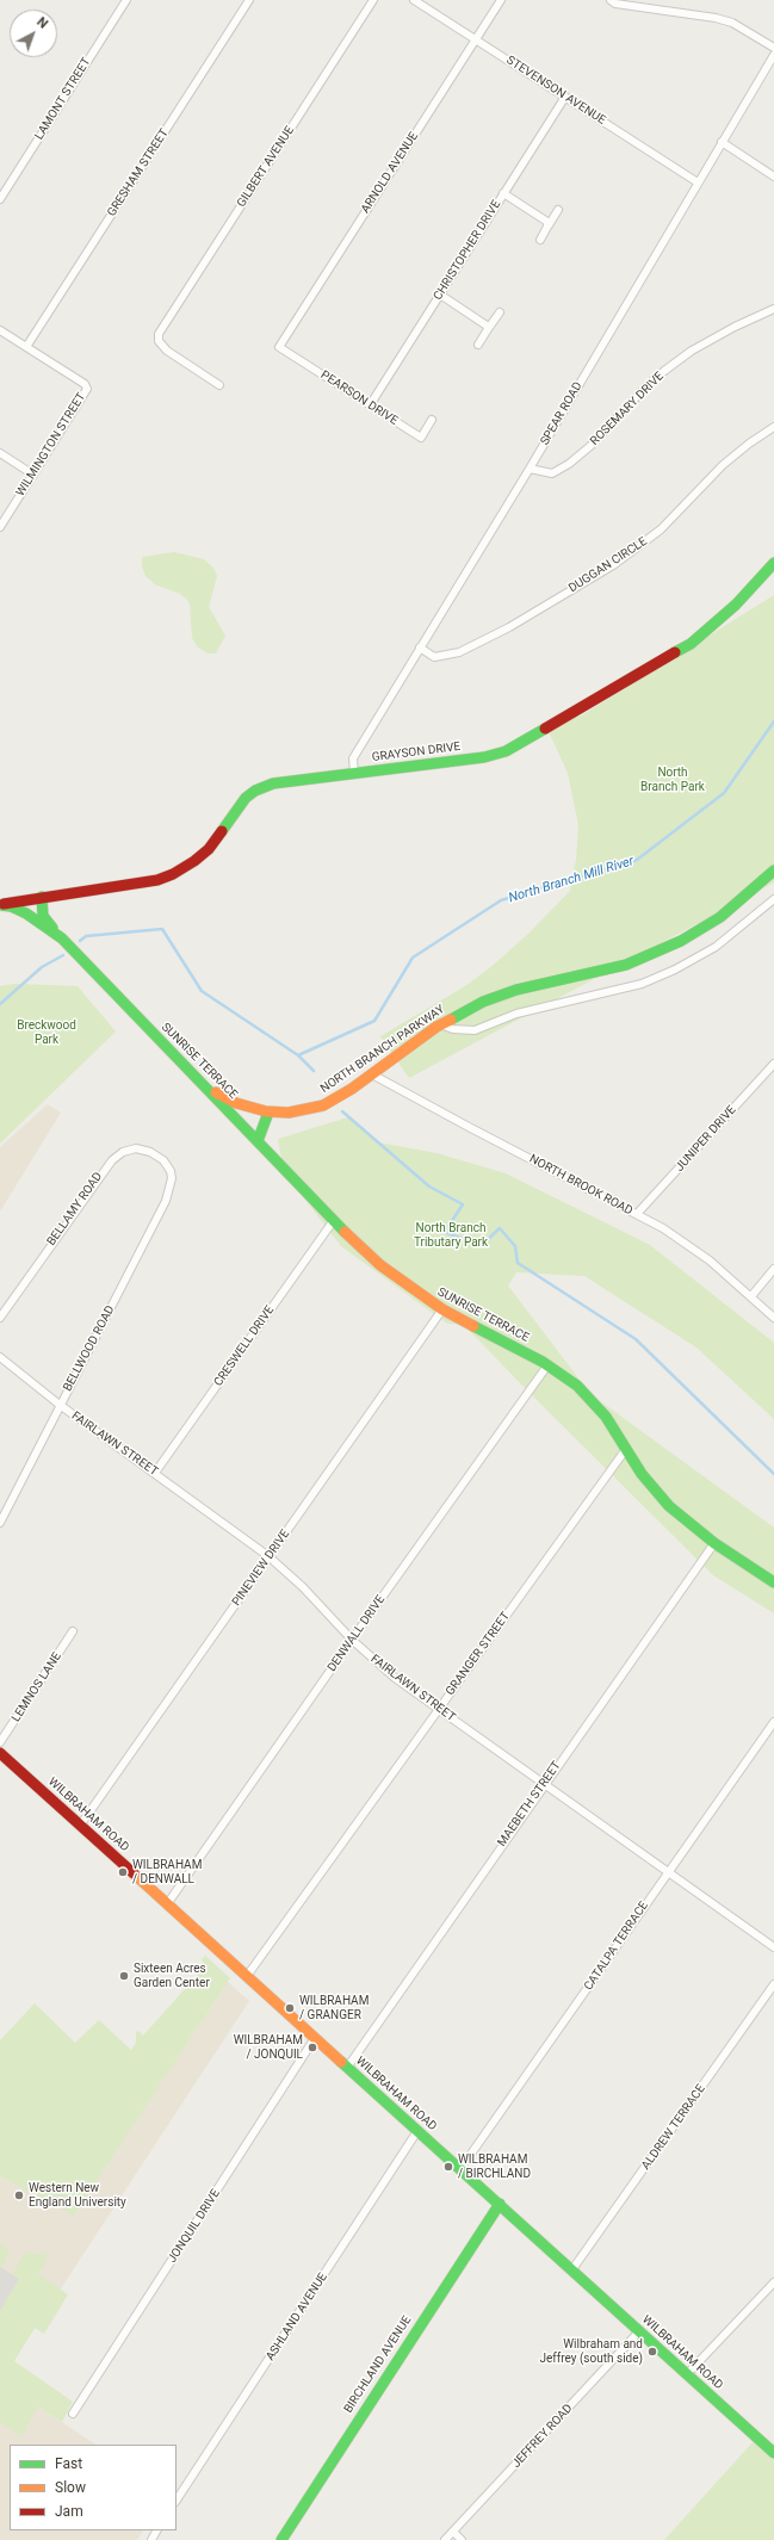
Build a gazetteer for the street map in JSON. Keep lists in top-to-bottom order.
{
  "streets": {
    "street": [
      "STEVENSON AVENUE",
      "LAMONT STREET",
      "GILBERT AVENUE",
      "GRESHAM STREET",
      "ARNOLD AVENUE",
      "CHRISTOPHER DRIVE",
      "PEARSON DRIVE",
      "ROSEMARY DRIVE",
      "SPEAR ROAD",
      "WILMINGTON STREET",
      "DUGGAN CIRCLE",
      "GRAYSON DRIVE",
      "NORTH BRANCH PARKWAY",
      "SUNRISE TERRACE",
      "JUNIPER DRIVE",
      "NORTH BROOK ROAD",
      "BELLAMY ROAD",
      "CRESWELL DRIVE",
      "BELLWOOD ROAD",
      "FAIRLAWN STREET",
      "PINEVIEW DRIVE",
      "DENWALL DRIVE",
      "GRANGER STREET",
      "LEMNOS LANE",
      "MAEBETH STREET",
      "WILBRAHAM ROAD",
      "CATALPA TERRACE",
      "ALDREW TERRACE",
      "JONQUIL DRIVE",
      "ASHLAND AVENUE",
      "BIRCHLAND AVENUE",
      "JEFFREY ROAD"
    ]
  },
  "crossings": [
    ["STEVENSON AVENUE", "ARNOLD AVENUE"],
    ["STEVENSON AVENUE", "CHRISTOPHER DRIVE"],
    ["STEVENSON AVENUE", "SPEAR ROAD"],
    ["GRESHAM STREET", "WILMINGTON STREET"],
    ["ARNOLD AVENUE", "PEARSON DRIVE"],
    ["CHRISTOPHER DRIVE", "PEARSON DRIVE"],
    ["ROSEMARY DRIVE", "SPEAR ROAD"],
    ["SPEAR ROAD", "DUGGAN CIRCLE"],
    ["SPEAR ROAD", "GRAYSON DRIVE"],
    ["NORTH BRANCH PARKWAY", "SUNRISE TERRACE"],
    ["NORTH BRANCH PARKWAY", "NORTH BROOK ROAD"],
    ["SUNRISE TERRACE", "CRESWELL DRIVE"],
    ["SUNRISE TERRACE", "PINEVIEW DRIVE"],
    ["SUNRISE TERRACE", "DENWALL DRIVE"],
    ["SUNRISE TERRACE", "GRANGER STREET"],
    ["SUNRISE TERRACE", "MAEBETH STREET"],
    ["JUNIPER DRIVE", "NORTH BROOK ROAD"],
    ["BELLAMY ROAD", "BELLWOOD ROAD"],
    ["CRESWELL DRIVE", "FAIRLAWN STREET"],
    ["BELLWOOD ROAD", "FAIRLAWN STREET"],
    ["FAIRLAWN STREET", "PINEVIEW DRIVE"],
    ["FAIRLAWN STREET", "DENWALL DRIVE"],
    ["FAIRLAWN STREET", "GRANGER STREET"],
    ["FAIRLAWN STREET", "MAEBETH STREET"],
    ["FAIRLAWN STREET", "CATALPA TERRACE"],
    ["PINEVIEW DRIVE", "WILBRAHAM ROAD"],
    ["DENWALL DRIVE", "WILBRAHAM ROAD"],
    ["GRANGER STREET", "WILBRAHAM ROAD"],
    ["MAEBETH STREET", "WILBRAHAM ROAD"],
    ["WILBRAHAM ROAD", "CATALPA TERRACE"],
    ["WILBRAHAM ROAD", "ALDREW TERRACE"],
    ["WILBRAHAM ROAD", "JONQUIL DRIVE"],
    ["WILBRAHAM ROAD", "ASHLAND AVENUE"],
    ["WILBRAHAM ROAD", "BIRCHLAND AVENUE"],
    ["WILBRAHAM ROAD", "JEFFREY ROAD"]
  ],
  "water": ["North Branch Mill River"],
  "parks": ["North Branch Park", "Breckwood Park", "North Branch Tributary Park"],
  "places": [
    "WILBRAHAM / DENWALL",
    "Sixteen Acres Garden Center",
    "WILBRAHAM / GRANGER",
    "WILBRAHAM / JONQUIL",
    "WILBRAHAM / BIRCHLAND",
    "Western New England University",
    "Wilbraham and Jeffrey (south side)"
  ],
  "legend": ["Fast", "Slow", "Jam"],
  "north": "top right"
}
